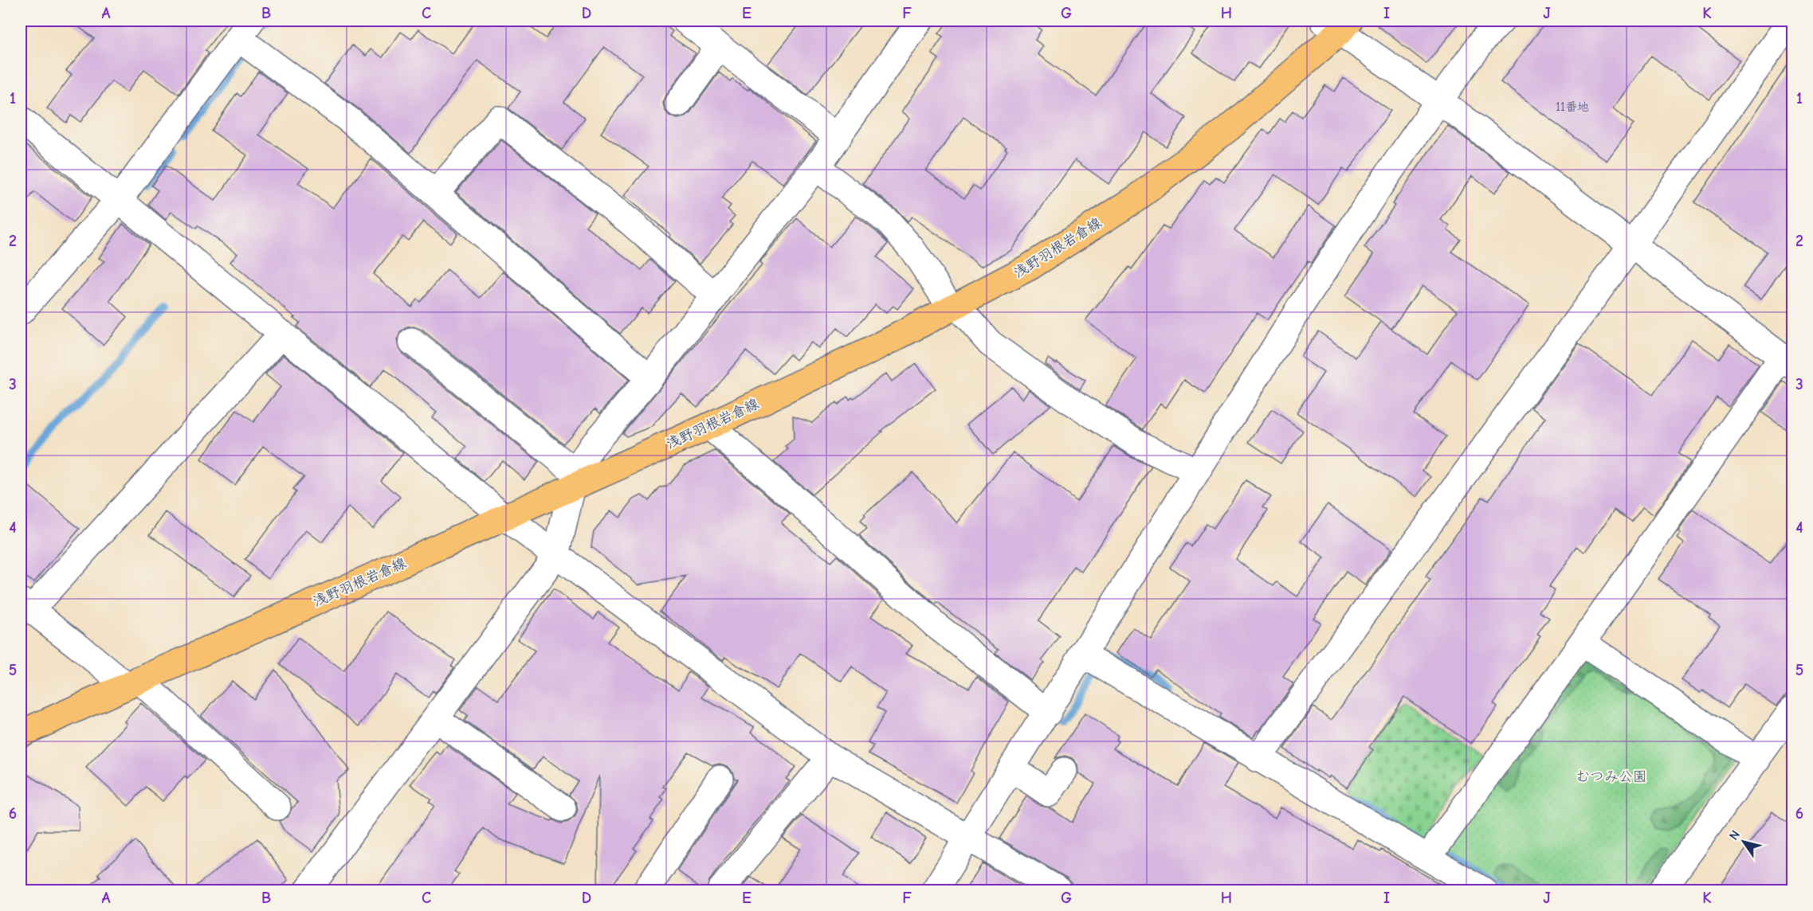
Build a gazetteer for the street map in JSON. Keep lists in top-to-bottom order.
{
  "streets": {
    "main road": ["浅野羽根岩倉線"]
  },
  "parks": ["むつみ公園"],
  "house_numbers": ["11番地"],
  "north": "top left",
  "grid": {
    "columns": [
      "A",
      "B",
      "C",
      "D",
      "E",
      "F",
      "G",
      "H",
      "I",
      "J",
      "K"
    ],
    "rows": [
      "1",
      "2",
      "3",
      "4",
      "5",
      "6"
    ]
  }
}
